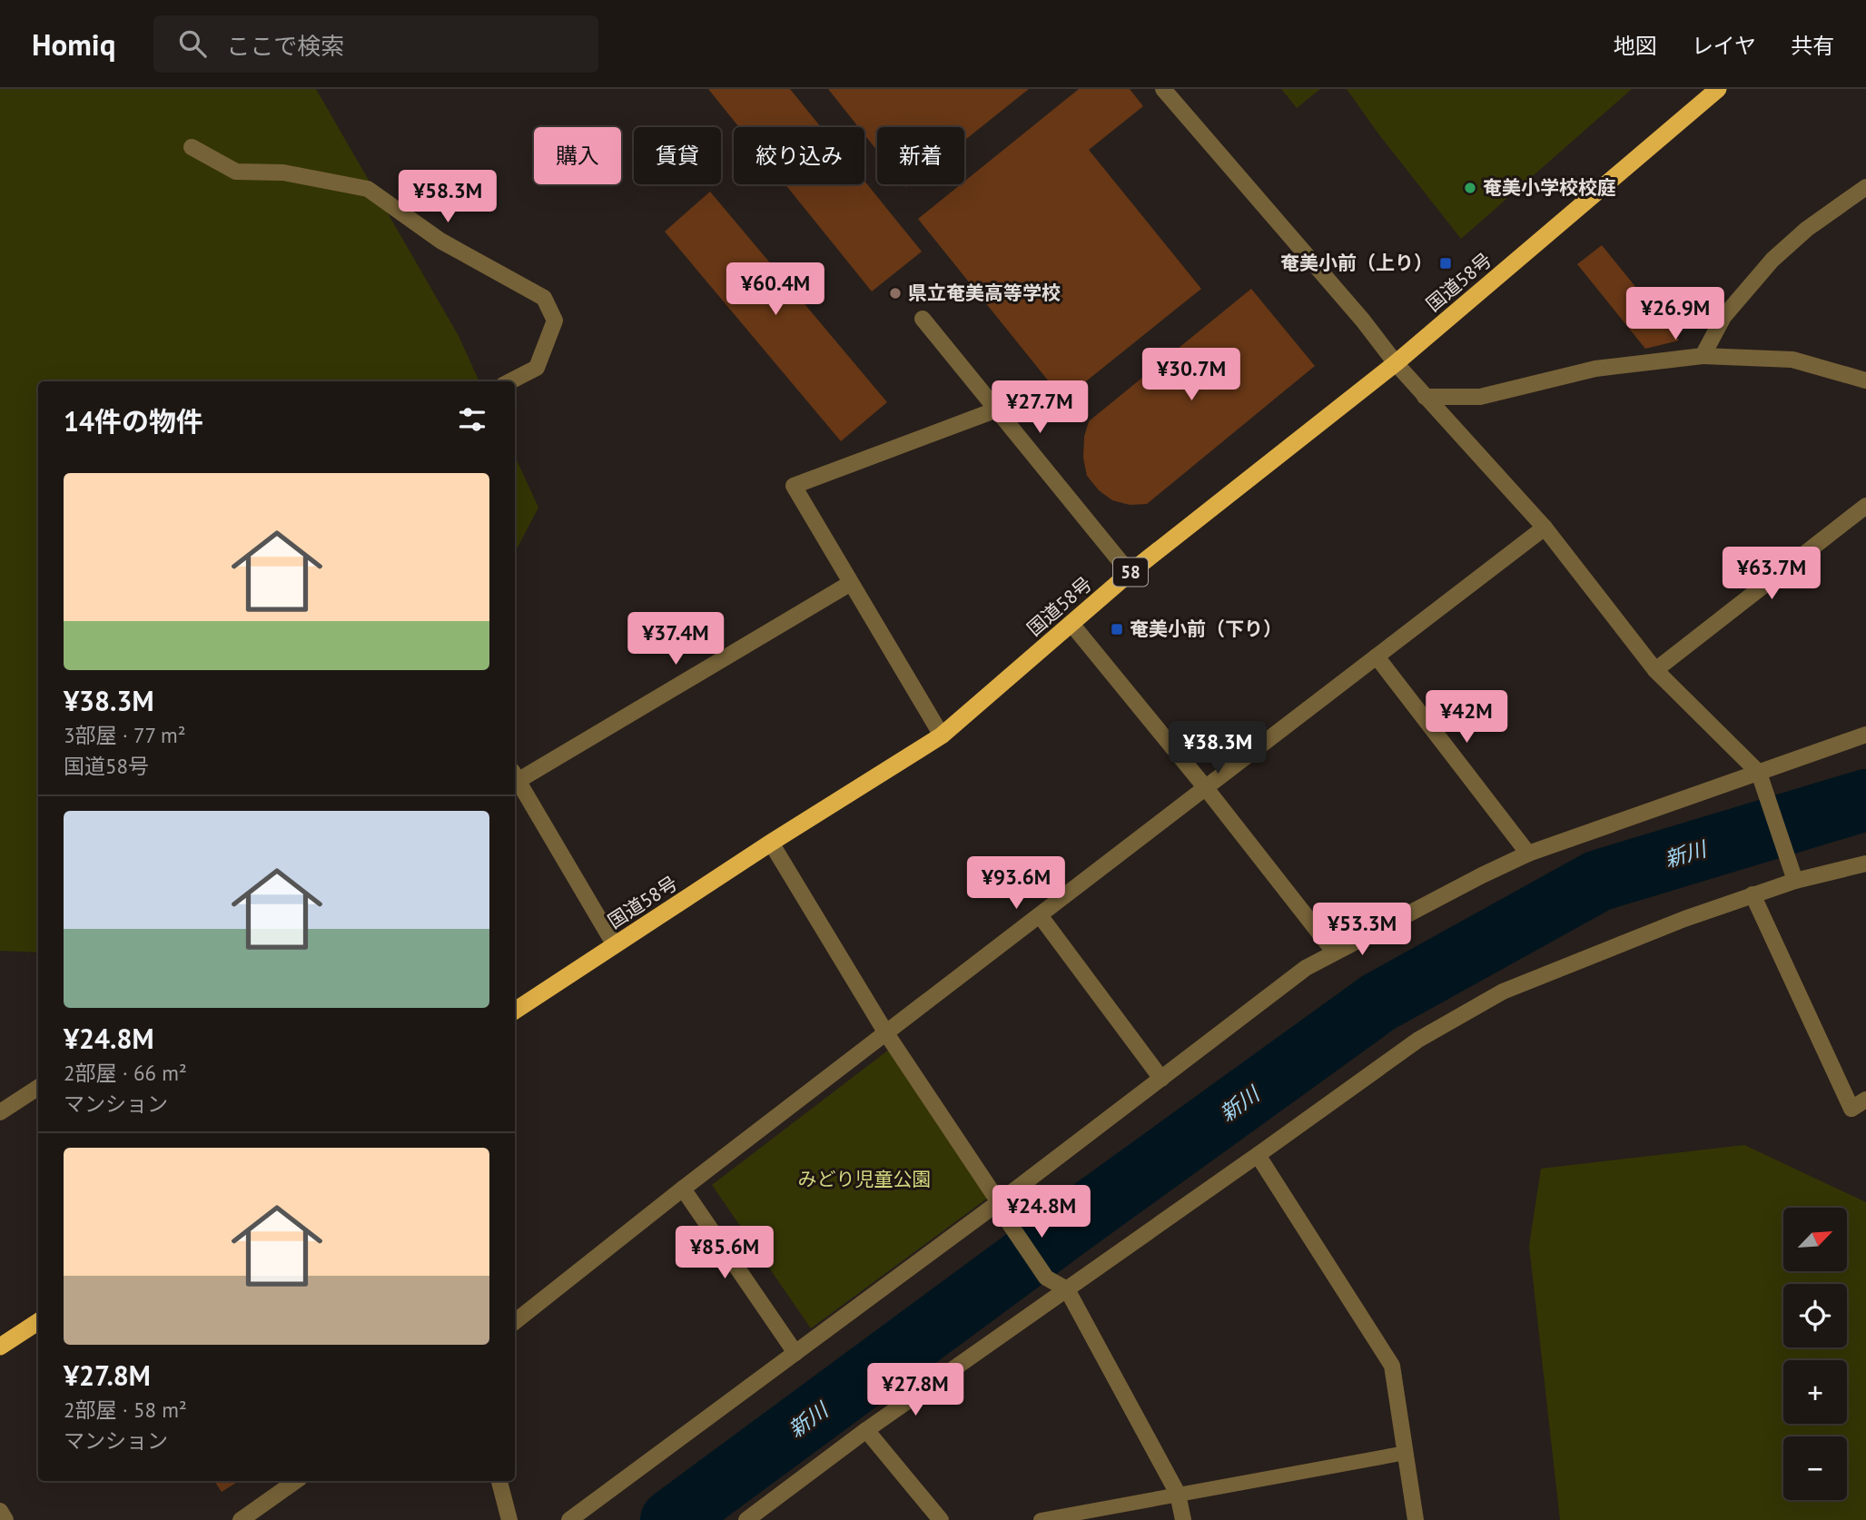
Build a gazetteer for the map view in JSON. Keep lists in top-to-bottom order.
{
  "streets": {
    "highway": ["国道58号", "58"]
  },
  "water": ["新川"],
  "parks": ["みどり児童公園"],
  "places": {
    "other": ["奄美小学校校庭", "県立奄美高等学校"],
    "transit": ["奄美小前（上り）", "奄美小前（下り）"]
  },
  "north": "top right",
  "page": {
    "header": "Homiq",
    "search": "ここで検索",
    "nav": ["地図", "レイヤ", "共有"],
    "chip": [
      "購入",
      "賃貸",
      "絞り込み",
      "新着"
    ],
    "price": [
      "¥58.3M",
      "¥60.4M",
      "¥26.9M",
      "¥30.7M",
      "¥27.7M",
      "¥63.7M",
      "¥37.4M",
      "¥42M",
      "¥38.3M",
      "¥93.6M",
      "¥53.3M",
      "¥24.8M",
      "¥85.6M",
      "¥27.8M"
    ],
    "heading": "14件の物件",
    "list": [
      {
        "name": "¥38.3M",
        "note": "3部屋 · 77 m² · 国道58号"
      },
      {
        "name": "¥24.8M",
        "note": "2部屋 · 66 m² · マンション"
      },
      {
        "name": "¥27.8M",
        "note": "2部屋 · 58 m² · マンション"
      }
    ],
    "map_buttons": ["+", "−"]
  }
}
